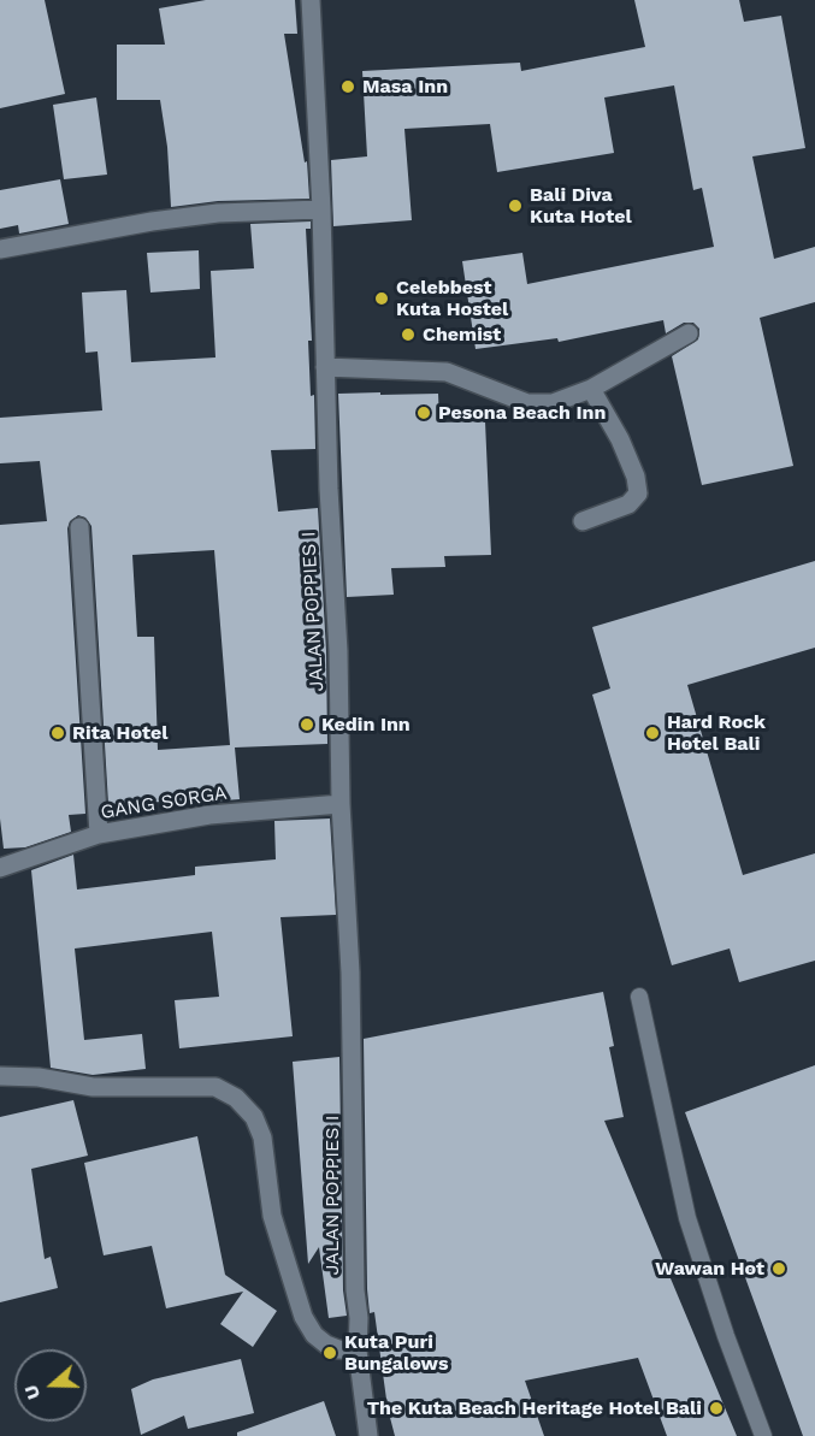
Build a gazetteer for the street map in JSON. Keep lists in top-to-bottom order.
{
  "streets": {
    "street": ["JALAN POPPIES I", "GANG SORGA"]
  },
  "crossings": [
    ["JALAN POPPIES I", "GANG SORGA"]
  ],
  "places": [
    "Masa Inn",
    "Bali Diva Kuta Hotel",
    "Celebbest Kuta Hostel",
    "Chemist",
    "Pesona Beach Inn",
    "Kedin Inn",
    "Rita Hotel",
    "Hard Rock Hotel Bali",
    "Wawan Hot",
    "Kuta Puri Bungalows",
    "The Kuta Beach Heritage Hotel Bali"
  ],
  "north": "left"
}
